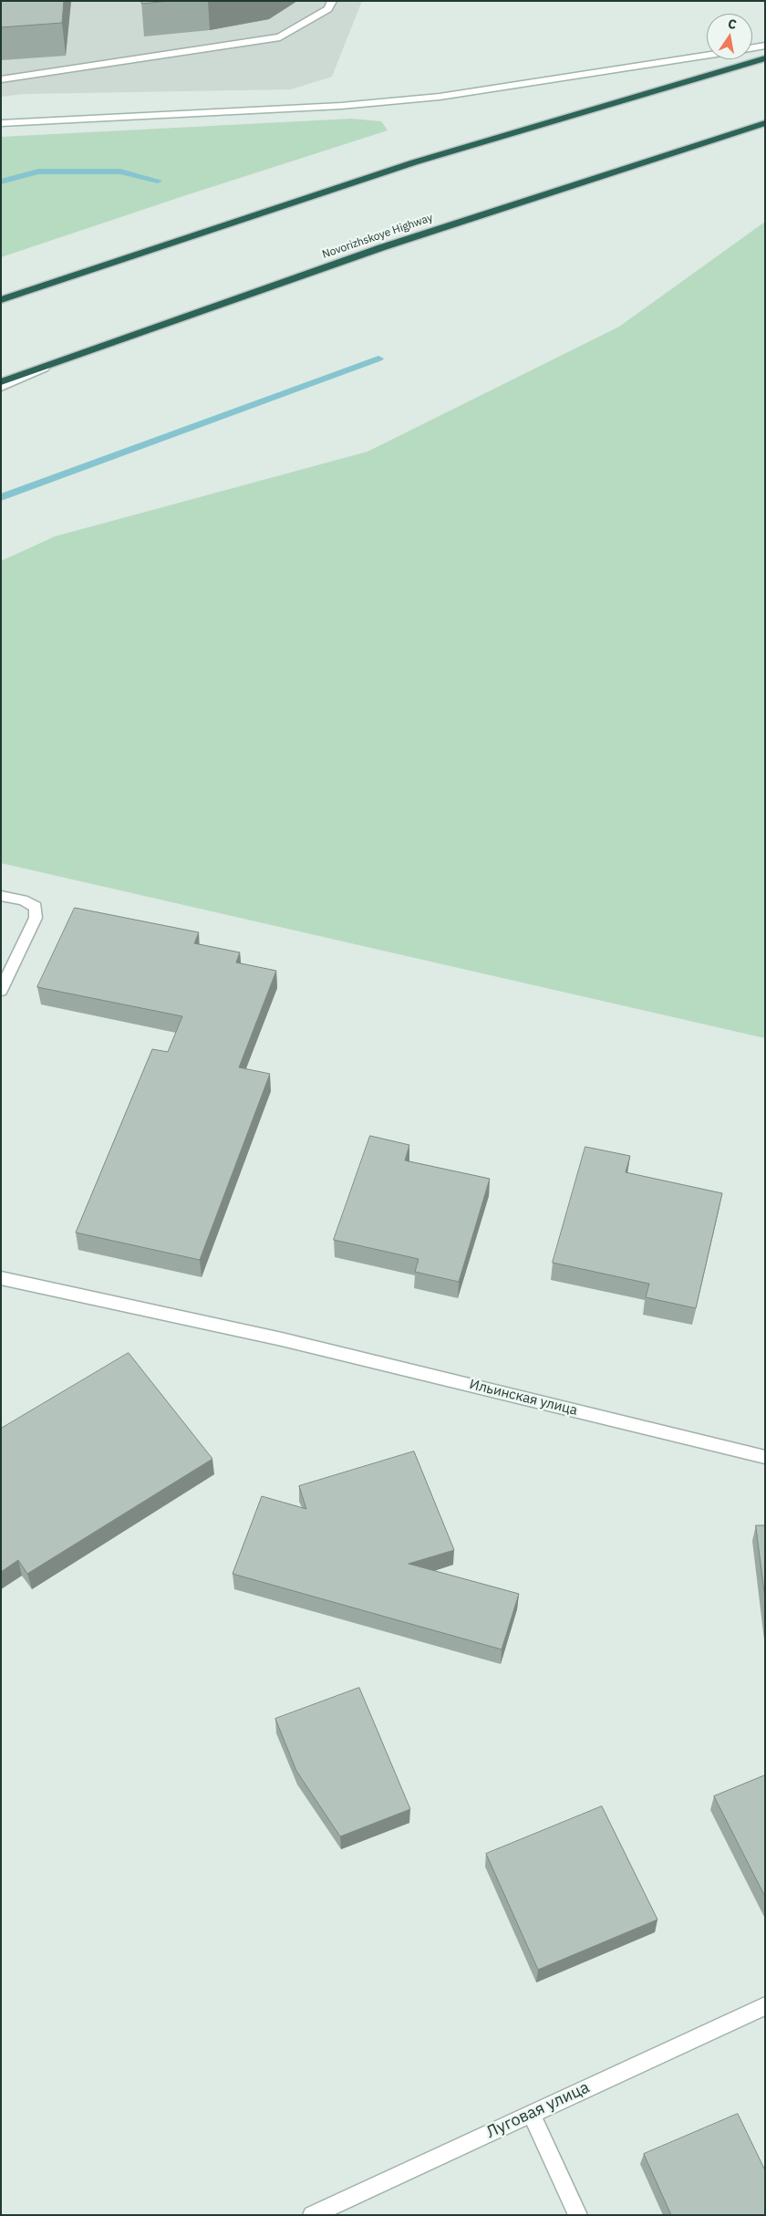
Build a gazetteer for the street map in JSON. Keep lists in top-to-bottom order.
{
  "streets": {
    "highway": ["Novorizhskoye Highway"],
    "street": ["Ильинская улица", "Луговая улица"]
  },
  "north": "top"
}
